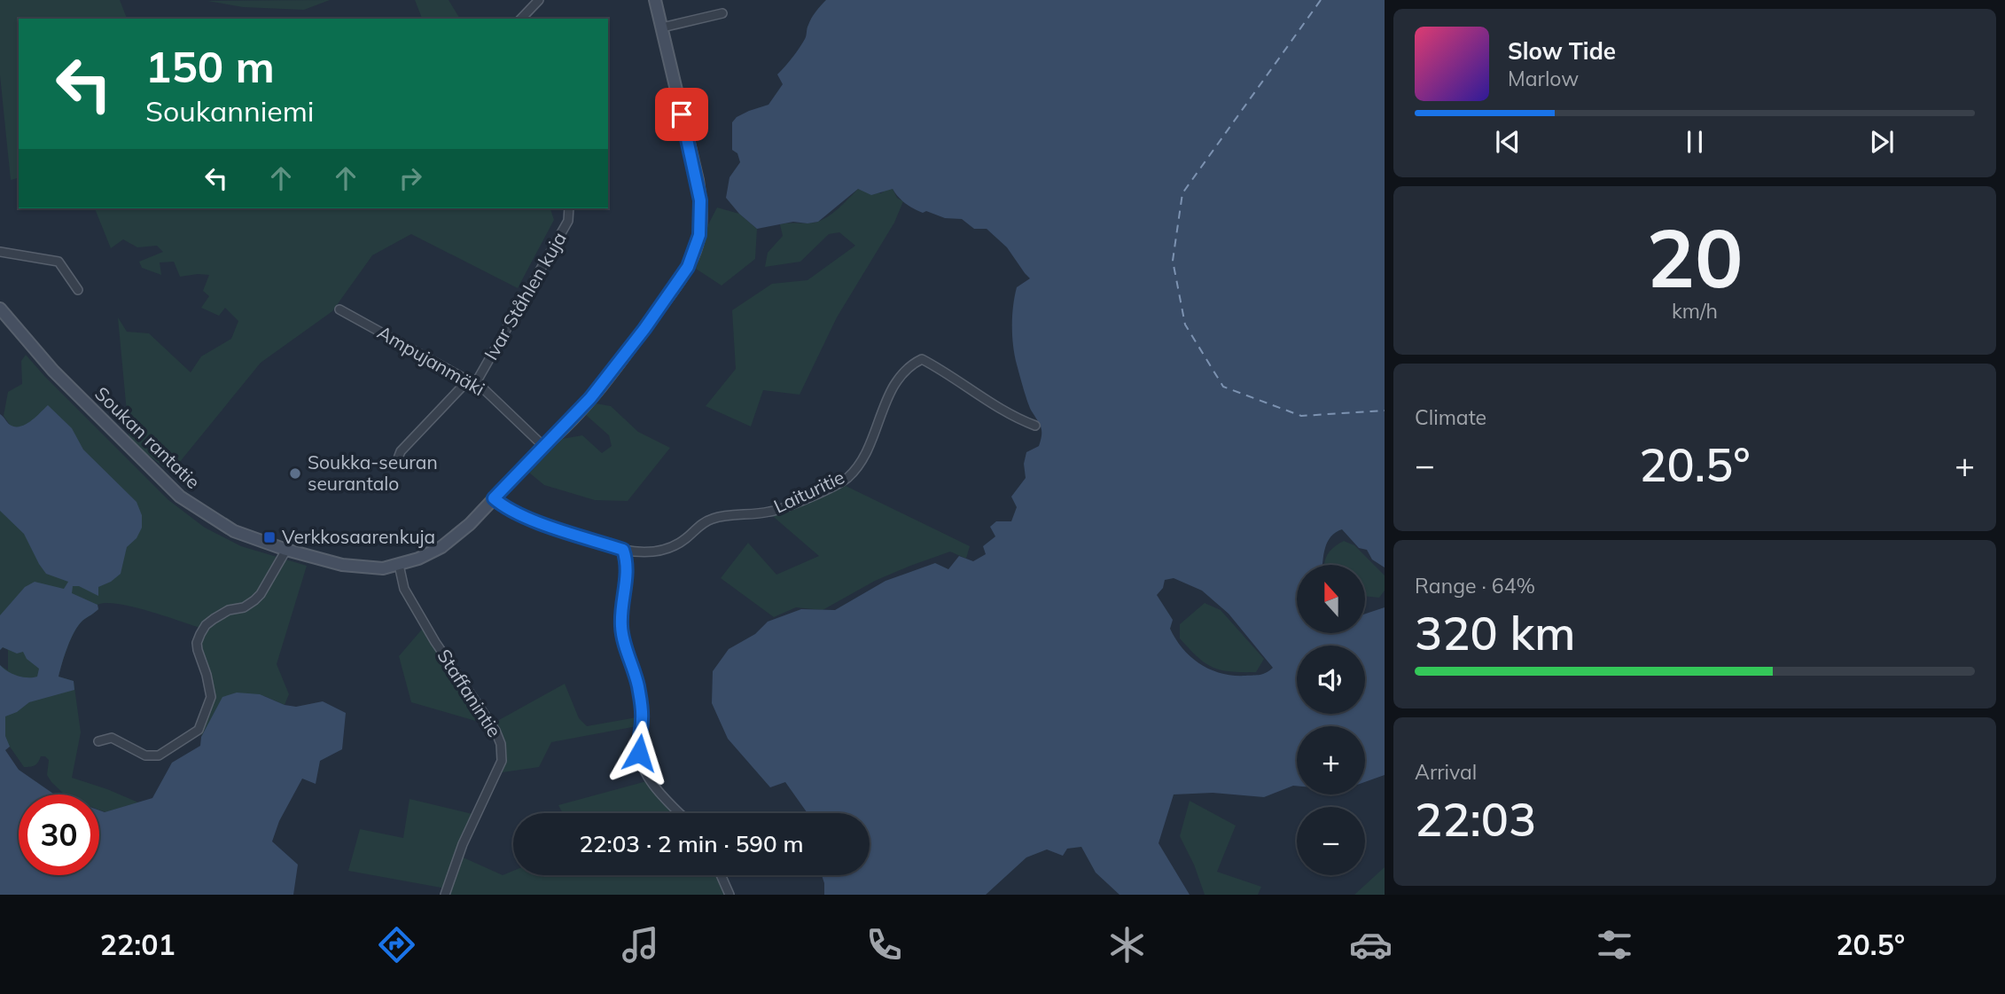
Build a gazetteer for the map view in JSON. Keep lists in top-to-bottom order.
{
  "streets": {
    "street": [
      "Ivar Ståhlen kuja",
      "Ampujanmäki",
      "Soukan rantatie",
      "Laituritie",
      "Staffanintie"
    ]
  },
  "crossings": [
    ["Ivar Ståhlen kuja", "Ampujanmäki"],
    ["Ampujanmäki", "Soukan rantatie"],
    ["Soukan rantatie", "Staffanintie"]
  ],
  "places": {
    "other": ["Soukka-seuran seurantalo"],
    "transit": ["Verkkosaarenkuja"]
  },
  "north": "top",
  "page": {
    "turn": ["150 m", "Soukanniemi"],
    "song": ["Slow Tide", "Marlow"],
    "tile": [
      ["20", "km/h"],
      "Climate",
      ["Range · 64%", "320 km"],
      ["Arrival", "22:03"]
    ],
    "heat": ["−", "20.5°", "+"],
    "map_buttons": ["+", "−"],
    "limit": "30",
    "trip": "22:03 · 2 min · 590 m",
    "tabs": ["22:01", "20.5°"]
  }
}
